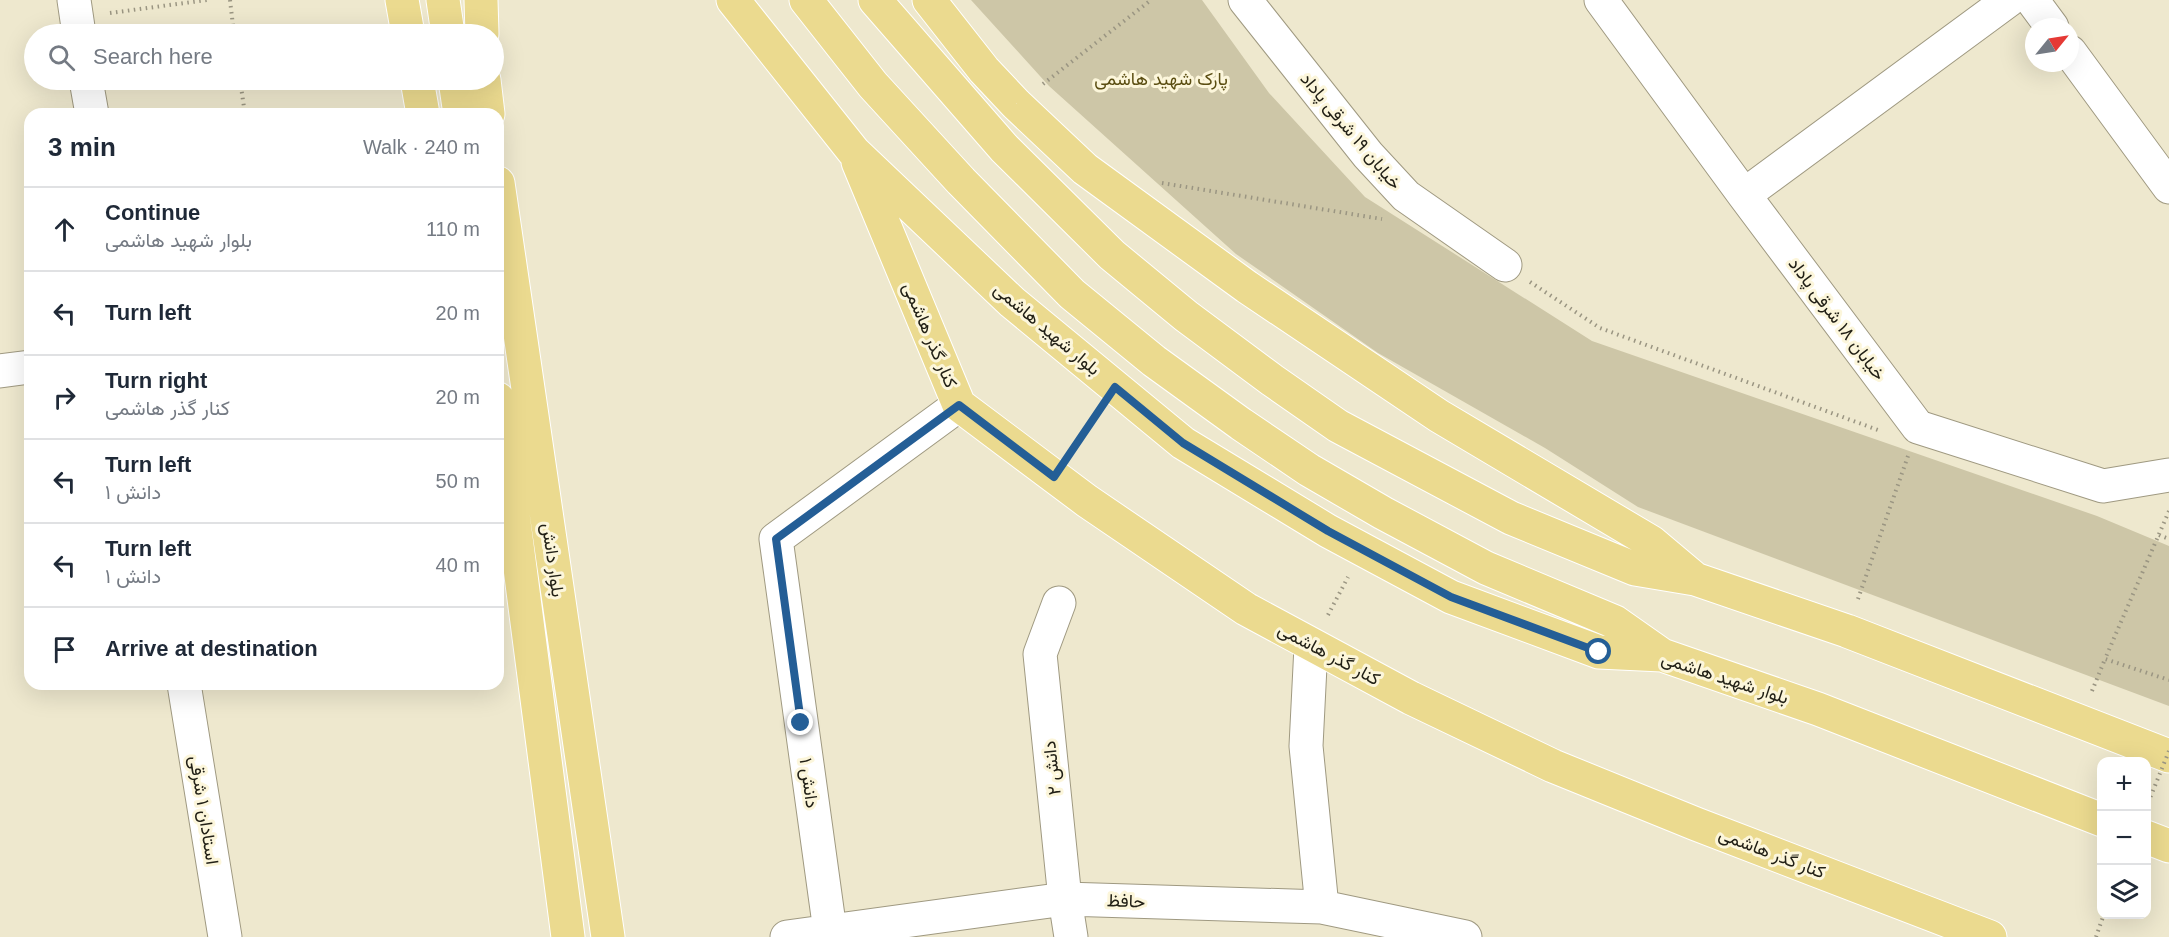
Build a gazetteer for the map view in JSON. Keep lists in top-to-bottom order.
{
  "streets": {
    "main road": ["بلوار شهید هاشمی", "کنار گذر هاشمی", "بلوار دانش"],
    "street": [
      "خیابان ۱۹ شرقی پاداد",
      "خیابان ۱۸ شرقی پاداد",
      "دانش ۲",
      "دانش ۱",
      "استادان ۱ شرقی",
      "حافظ"
    ]
  },
  "crossings": [
    ["بلوار شهید هاشمی", "کنار گذر هاشمی"],
    ["کنار گذر هاشمی", "دانش ۱"],
    ["دانش ۲", "حافظ"],
    ["دانش ۱", "حافظ"]
  ],
  "parks": ["پارک شهید هاشمی"],
  "north": "top right",
  "page": {
    "search": "Search here",
    "heading": ["3 min", "Walk · 240 m"],
    "list": [
      ["Continue", "بلوار شهید هاشمی", "110 m"],
      ["Turn left", "20 m"],
      ["Turn right", "کنار گذر هاشمی", "20 m"],
      ["Turn left", "دانش ۱", "50 m"],
      ["Turn left", "دانش ۱", "40 m"],
      "Arrive at destination"
    ],
    "map_buttons": ["+", "−"]
  }
}
